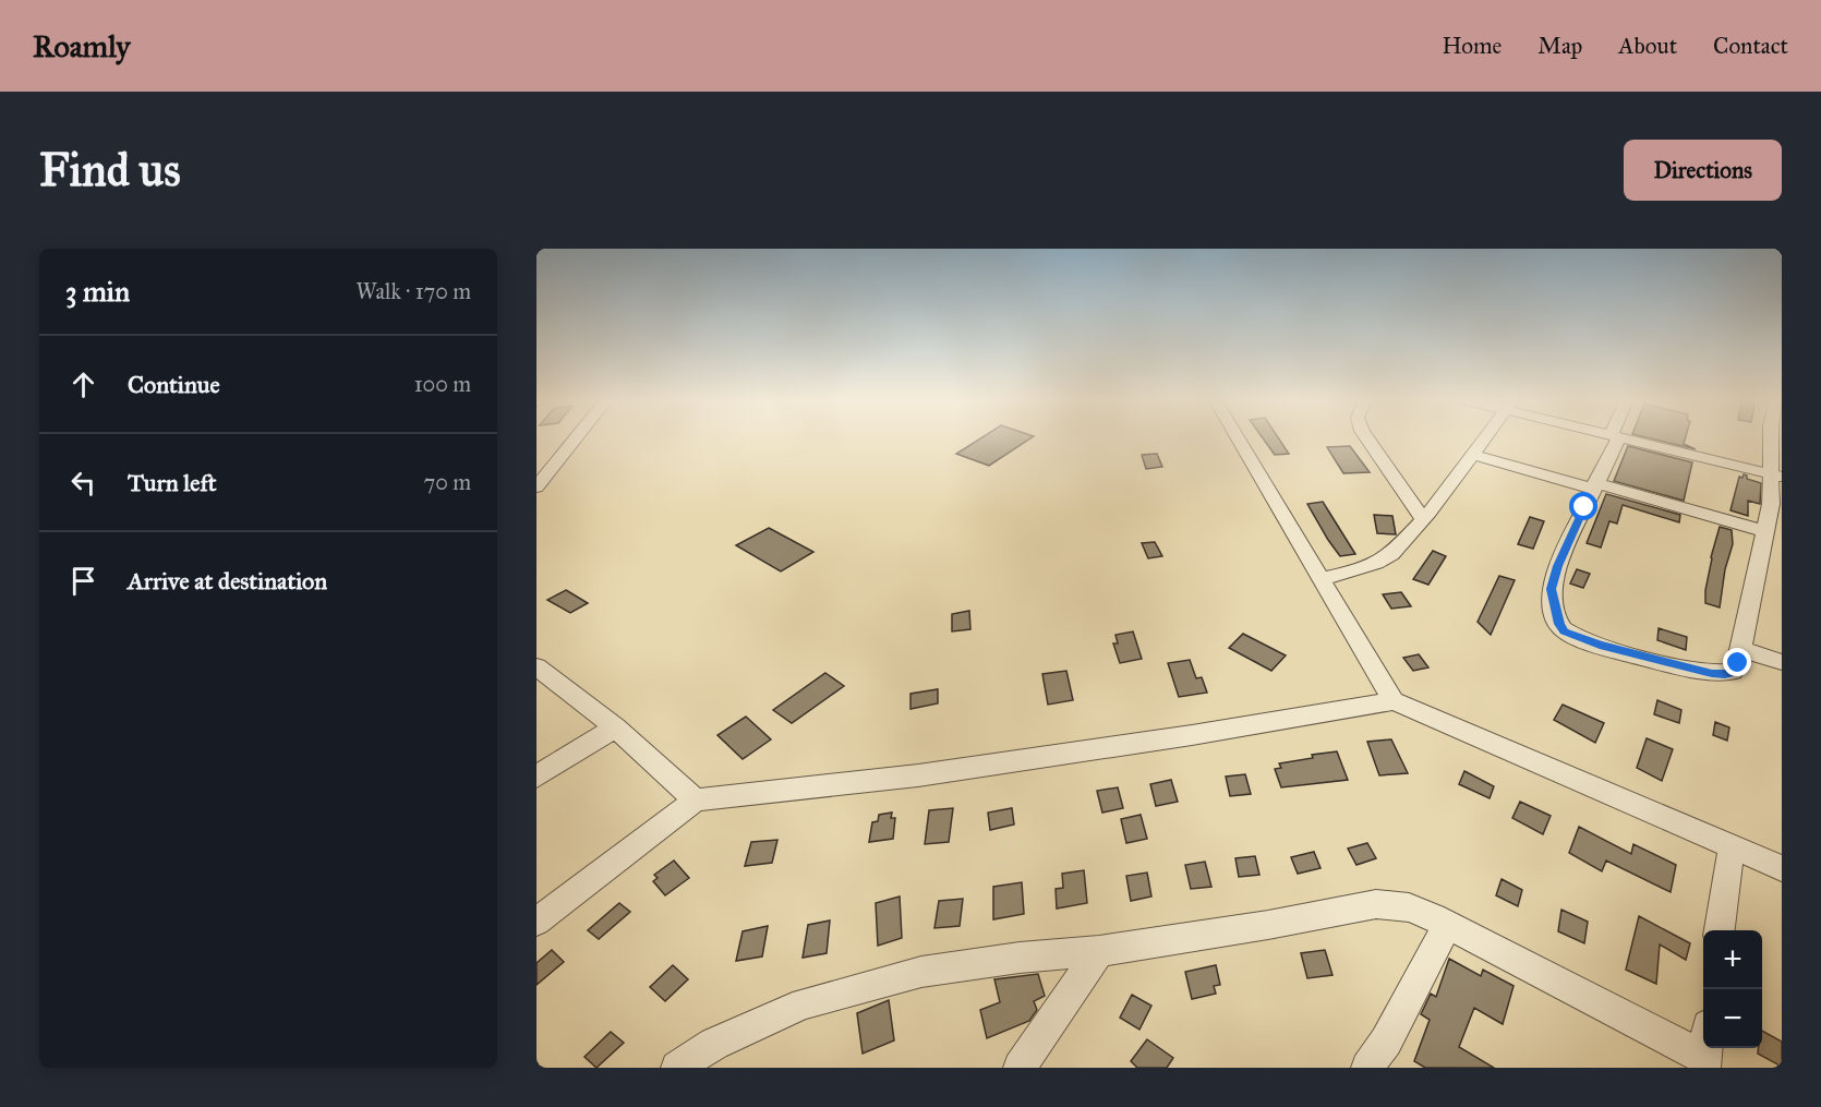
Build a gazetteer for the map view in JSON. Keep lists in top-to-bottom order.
{
  "page": {
    "header": "Roamly",
    "nav": [
      "Home",
      "Map",
      "About",
      "Contact"
    ],
    "buttons": "Directions",
    "title": "Find us",
    "heading": ["3 min", "Walk · 170 m"],
    "list": [
      ["Continue", "100 m"],
      ["Turn left", "70 m"],
      "Arrive at destination"
    ],
    "map_buttons": ["+", "−"]
  }
}
